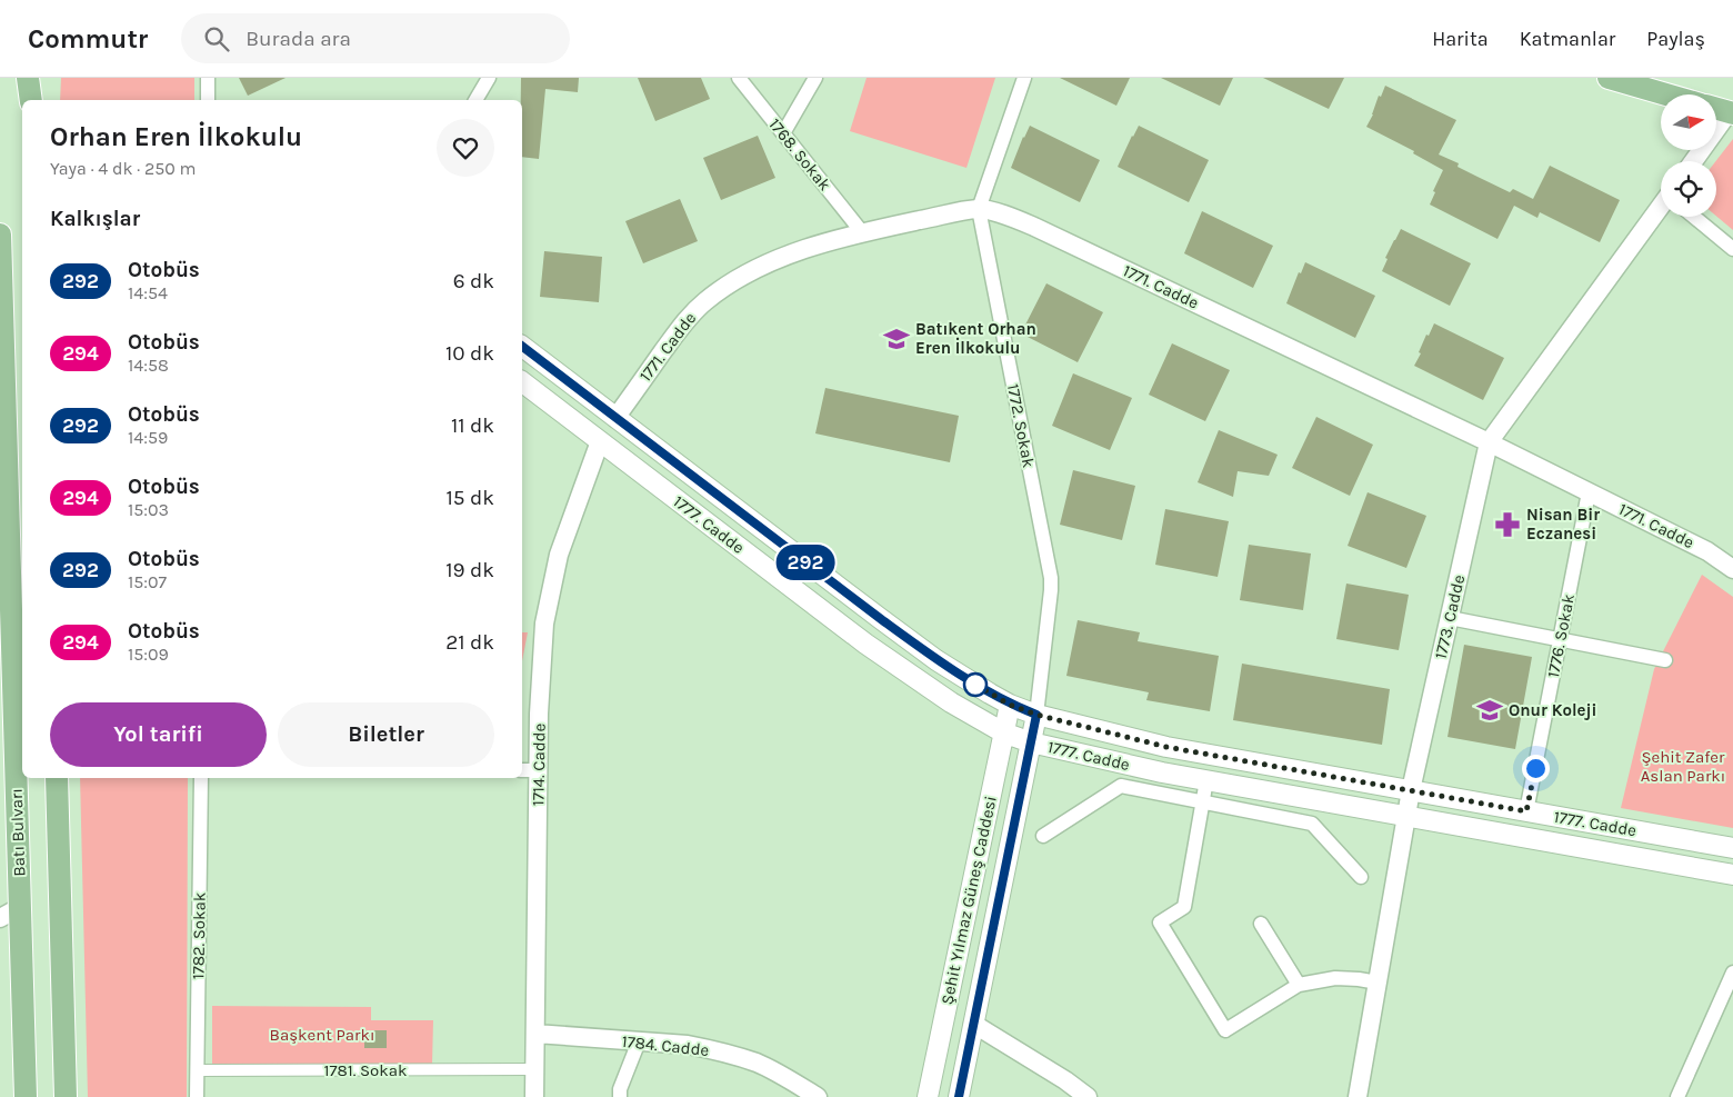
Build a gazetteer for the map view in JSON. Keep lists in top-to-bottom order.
{
  "streets": {
    "main road": ["1777. Cadde", "Batı Bulvarı", "Şehit Yılmaz Güneş Caddesi"],
    "street": [
      "1768. Sokak",
      "1771. Cadde",
      "1772. Sokak",
      "1773. Cadde",
      "1776. Sokak",
      "1714. Cadde",
      "1782. Sokak",
      "1784. Cadde",
      "1781. Sokak"
    ]
  },
  "crossings": [
    ["1768. Sokak", "1771. Cadde"],
    ["1771. Cadde", "1772. Sokak"],
    ["1771. Cadde", "1777. Cadde"],
    ["1771. Cadde", "1773. Cadde"],
    ["1771. Cadde", "1776. Sokak"],
    ["1772. Sokak", "1777. Cadde"],
    ["1772. Sokak", "Şehit Yılmaz Güneş Caddesi"],
    ["1777. Cadde", "1773. Cadde"],
    ["1777. Cadde", "1776. Sokak"],
    ["1777. Cadde", "1714. Cadde"],
    ["1777. Cadde", "Şehit Yılmaz Güneş Caddesi"],
    ["1714. Cadde", "1784. Cadde"],
    ["1714. Cadde", "1781. Sokak"],
    ["1782. Sokak", "1781. Sokak"]
  ],
  "parks": ["Şehit Zafer Aslan Parkı", "Başkent Parkı"],
  "places": {
    "school or university": ["Batıkent Orhan Eren İlkokulu", "Onur Koleji"],
    "pharmacy": ["Nisan Bir Eczanesi"]
  },
  "lines": ["bus line 292"],
  "north": "right",
  "page": {
    "header": "Commutr",
    "search": "Burada ara",
    "nav": ["Harita", "Katmanlar", "Paylaş"],
    "on_map": "292",
    "heading": [
      ["Orhan Eren İlkokulu", "Yaya · 4 dk · 250 m"],
      "Kalkışlar"
    ],
    "list": [
      {
        "mark": "292",
        "name": "Otobüs",
        "note": "14:54",
        "value": "6 dk"
      },
      {
        "mark": "294",
        "name": "Otobüs",
        "note": "14:58",
        "value": "10 dk"
      },
      {
        "mark": "292",
        "name": "Otobüs",
        "note": "14:59",
        "value": "11 dk"
      },
      {
        "mark": "294",
        "name": "Otobüs",
        "note": "15:03",
        "value": "15 dk"
      },
      {
        "mark": "292",
        "name": "Otobüs",
        "note": "15:07",
        "value": "19 dk"
      },
      {
        "mark": "294",
        "name": "Otobüs",
        "note": "15:09",
        "value": "21 dk"
      }
    ],
    "buttons": ["Yol tarifi", "Biletler"]
  }
}
